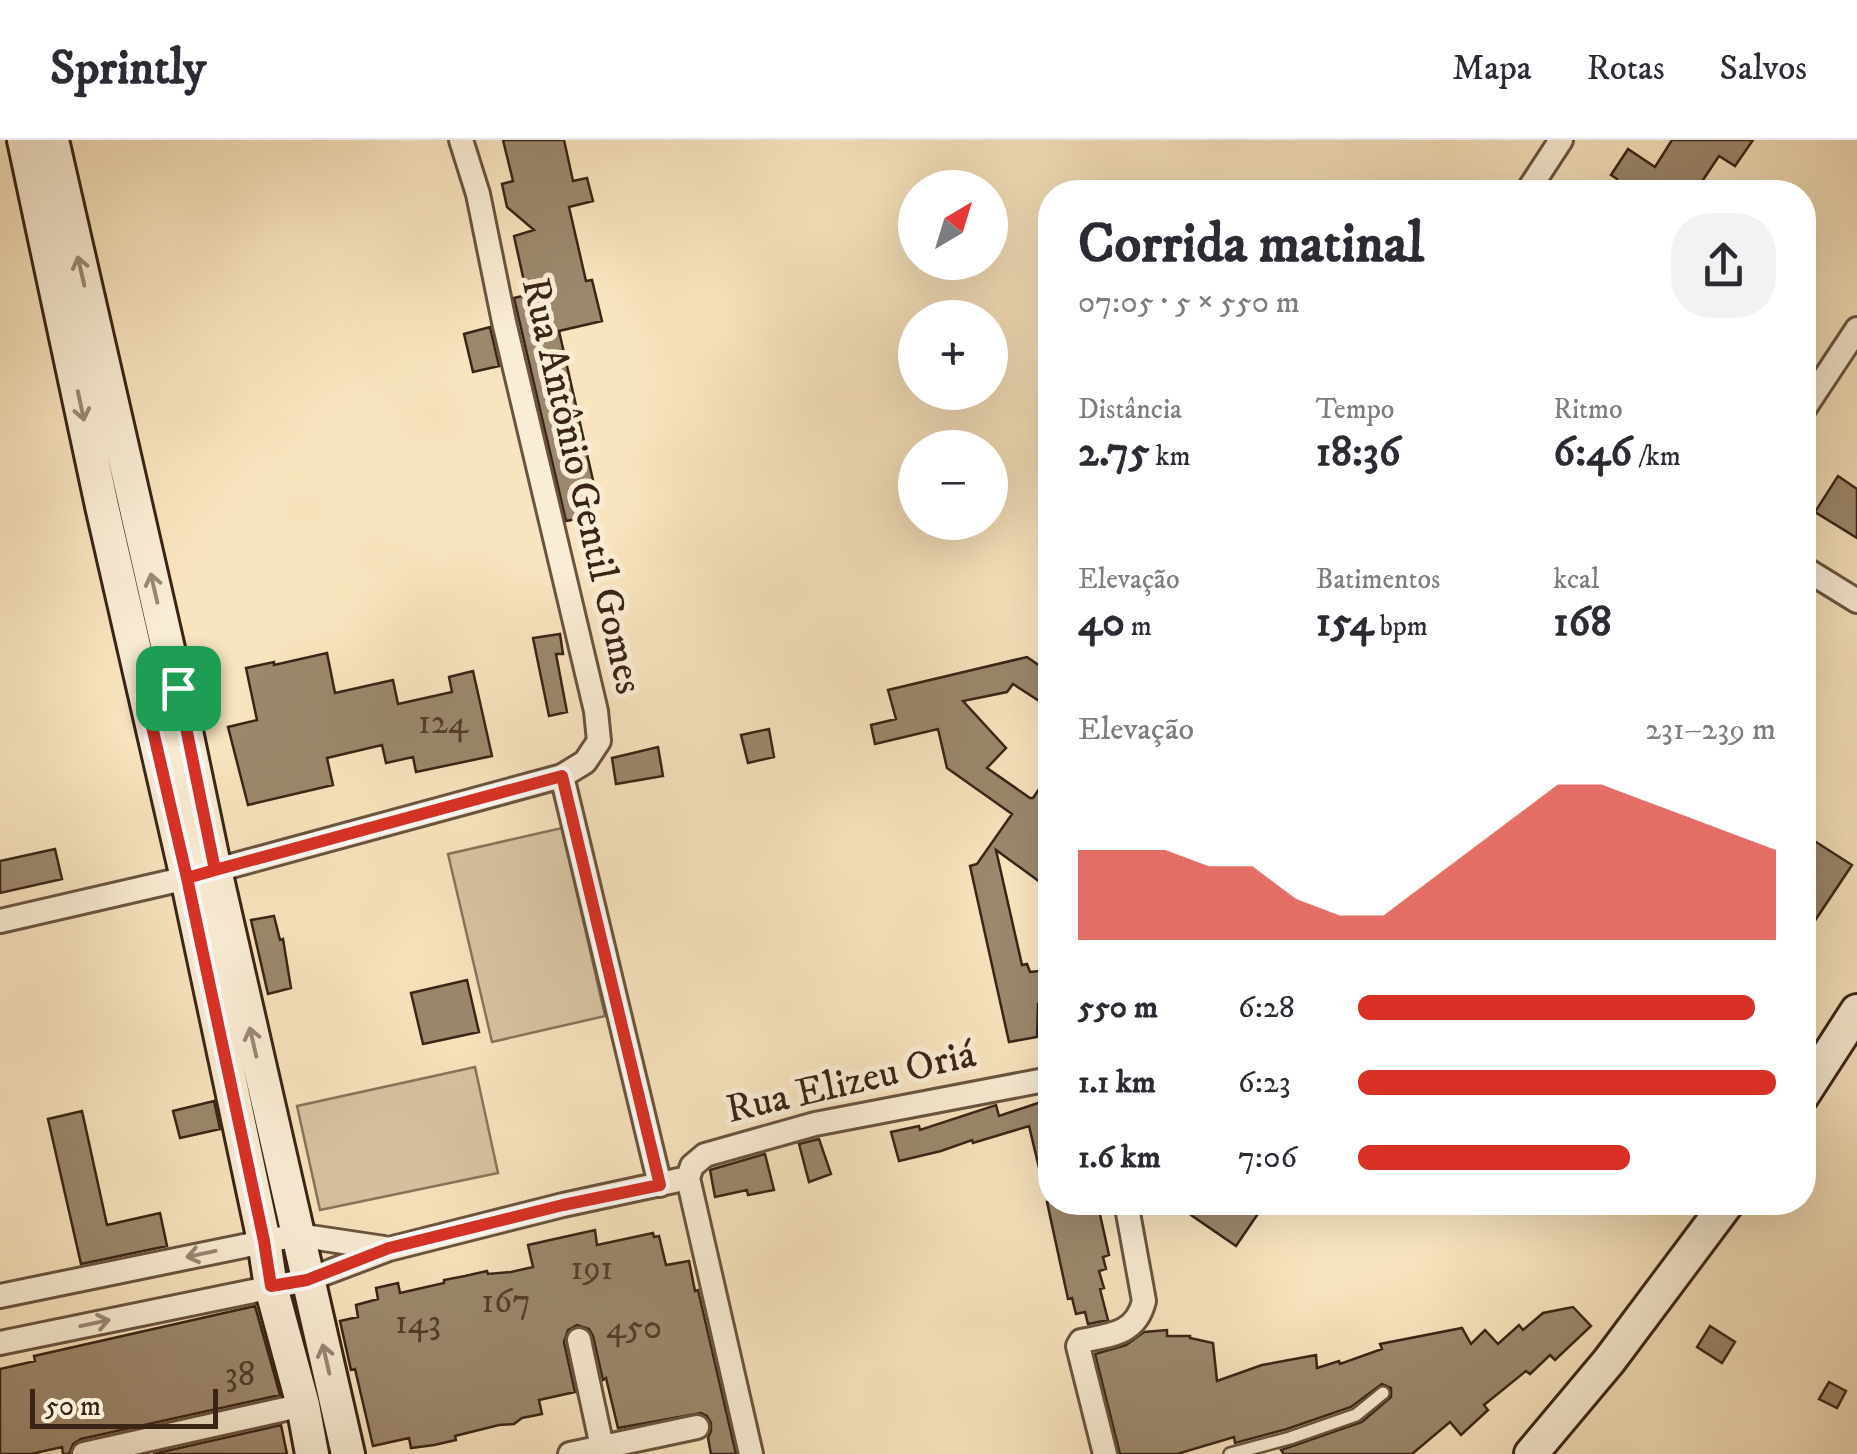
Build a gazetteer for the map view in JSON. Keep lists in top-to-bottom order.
{
  "streets": {
    "street": ["Rua Antônio Gentil Gomes", "Rua Elizeu Oriá"]
  },
  "house_numbers": [
    "124",
    "191",
    "167",
    "143",
    "450",
    "38"
  ],
  "scale_bar": "50 m",
  "north": "top right",
  "page": {
    "header": "Sprintly",
    "nav": ["Mapa", "Rotas", "Salvos"],
    "map_buttons": ["+", "−"],
    "heading": ["Corrida matinal", "07:05 · 5 × 550 m"],
    "stats": [
      ["Distância", "2.75 km"],
      ["Tempo", "18:36"],
      ["Ritmo", "6:46 /km"],
      ["Elevação", "40 m"],
      ["Batimentos", "154 bpm"],
      ["kcal", "168"]
    ],
    "chart": ["Elevação", "231–239 m"],
    "list": [
      {
        "name": "550 m",
        "note": "6:28"
      },
      {
        "name": "1.1 km",
        "note": "6:23"
      },
      {
        "name": "1.6 km",
        "note": "7:06"
      }
    ],
    "scale": "50 m"
  }
}
